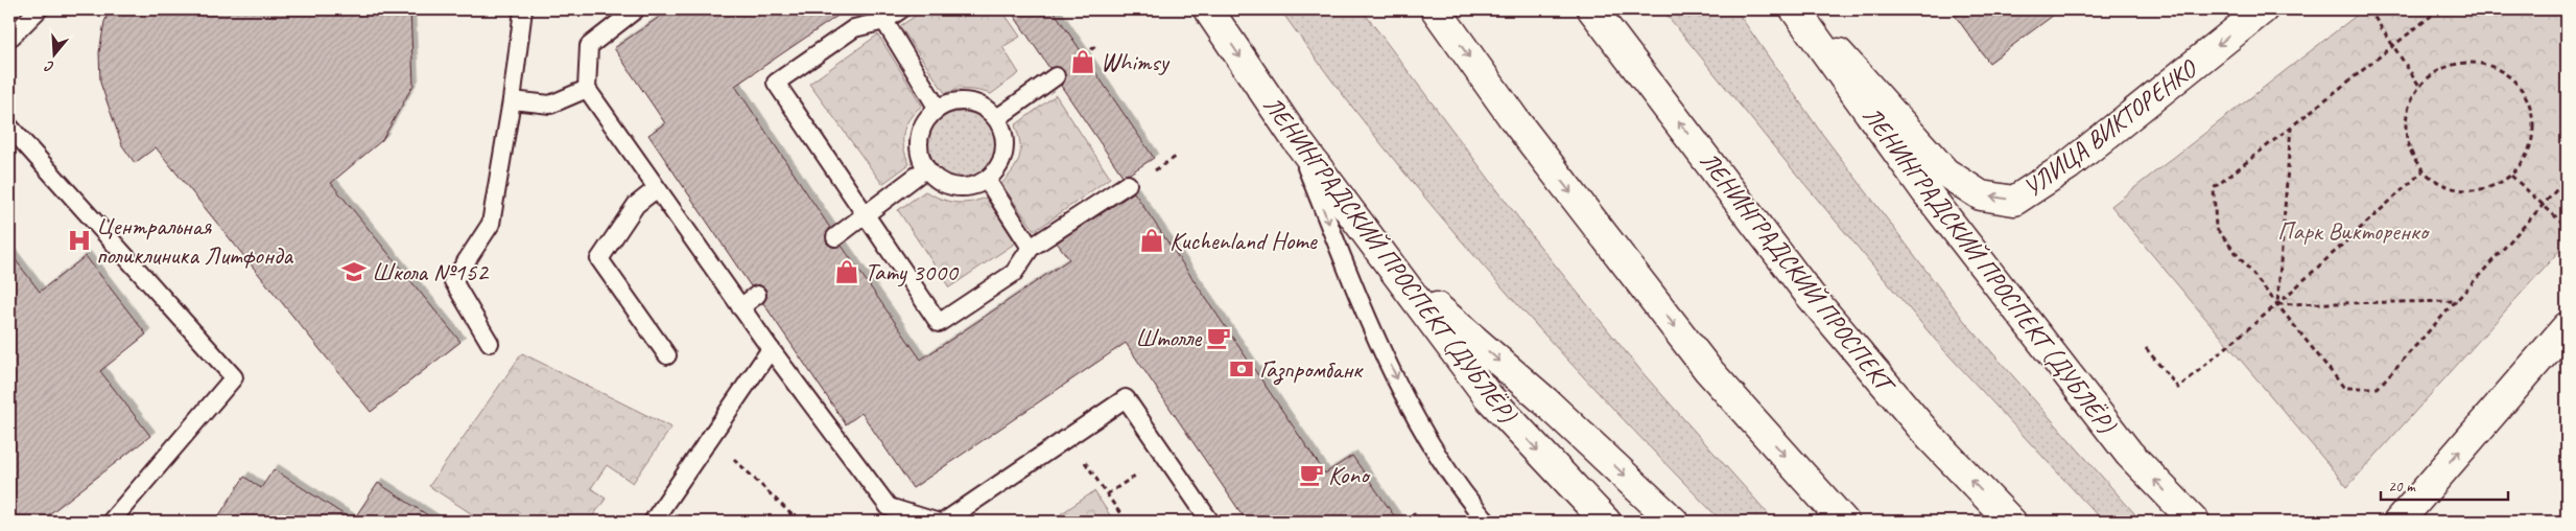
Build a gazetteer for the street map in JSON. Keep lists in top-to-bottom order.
{
  "streets": {
    "main road": ["УЛИЦА ВИКТОРЕНКО", "ЛЕНИНГРАДСКИЙ ПРОСПЕКТ (ДУБЛЁР)", "ЛЕНИНГРАДСКИЙ ПРОСПЕКТ"]
  },
  "parks": ["Парк Викторенко"],
  "places": {
    "shop": ["Whimsy", "Kuchenland Home", "Тату 3000"],
    "hospital": ["Центральная поликлиника Литфонда"],
    "school or university": ["Школа №152"],
    "cafe": ["Штолле", "Kono"],
    "bank": ["Газпромбанк"]
  },
  "scale_bar": "20 m",
  "north": "bottom"
}
